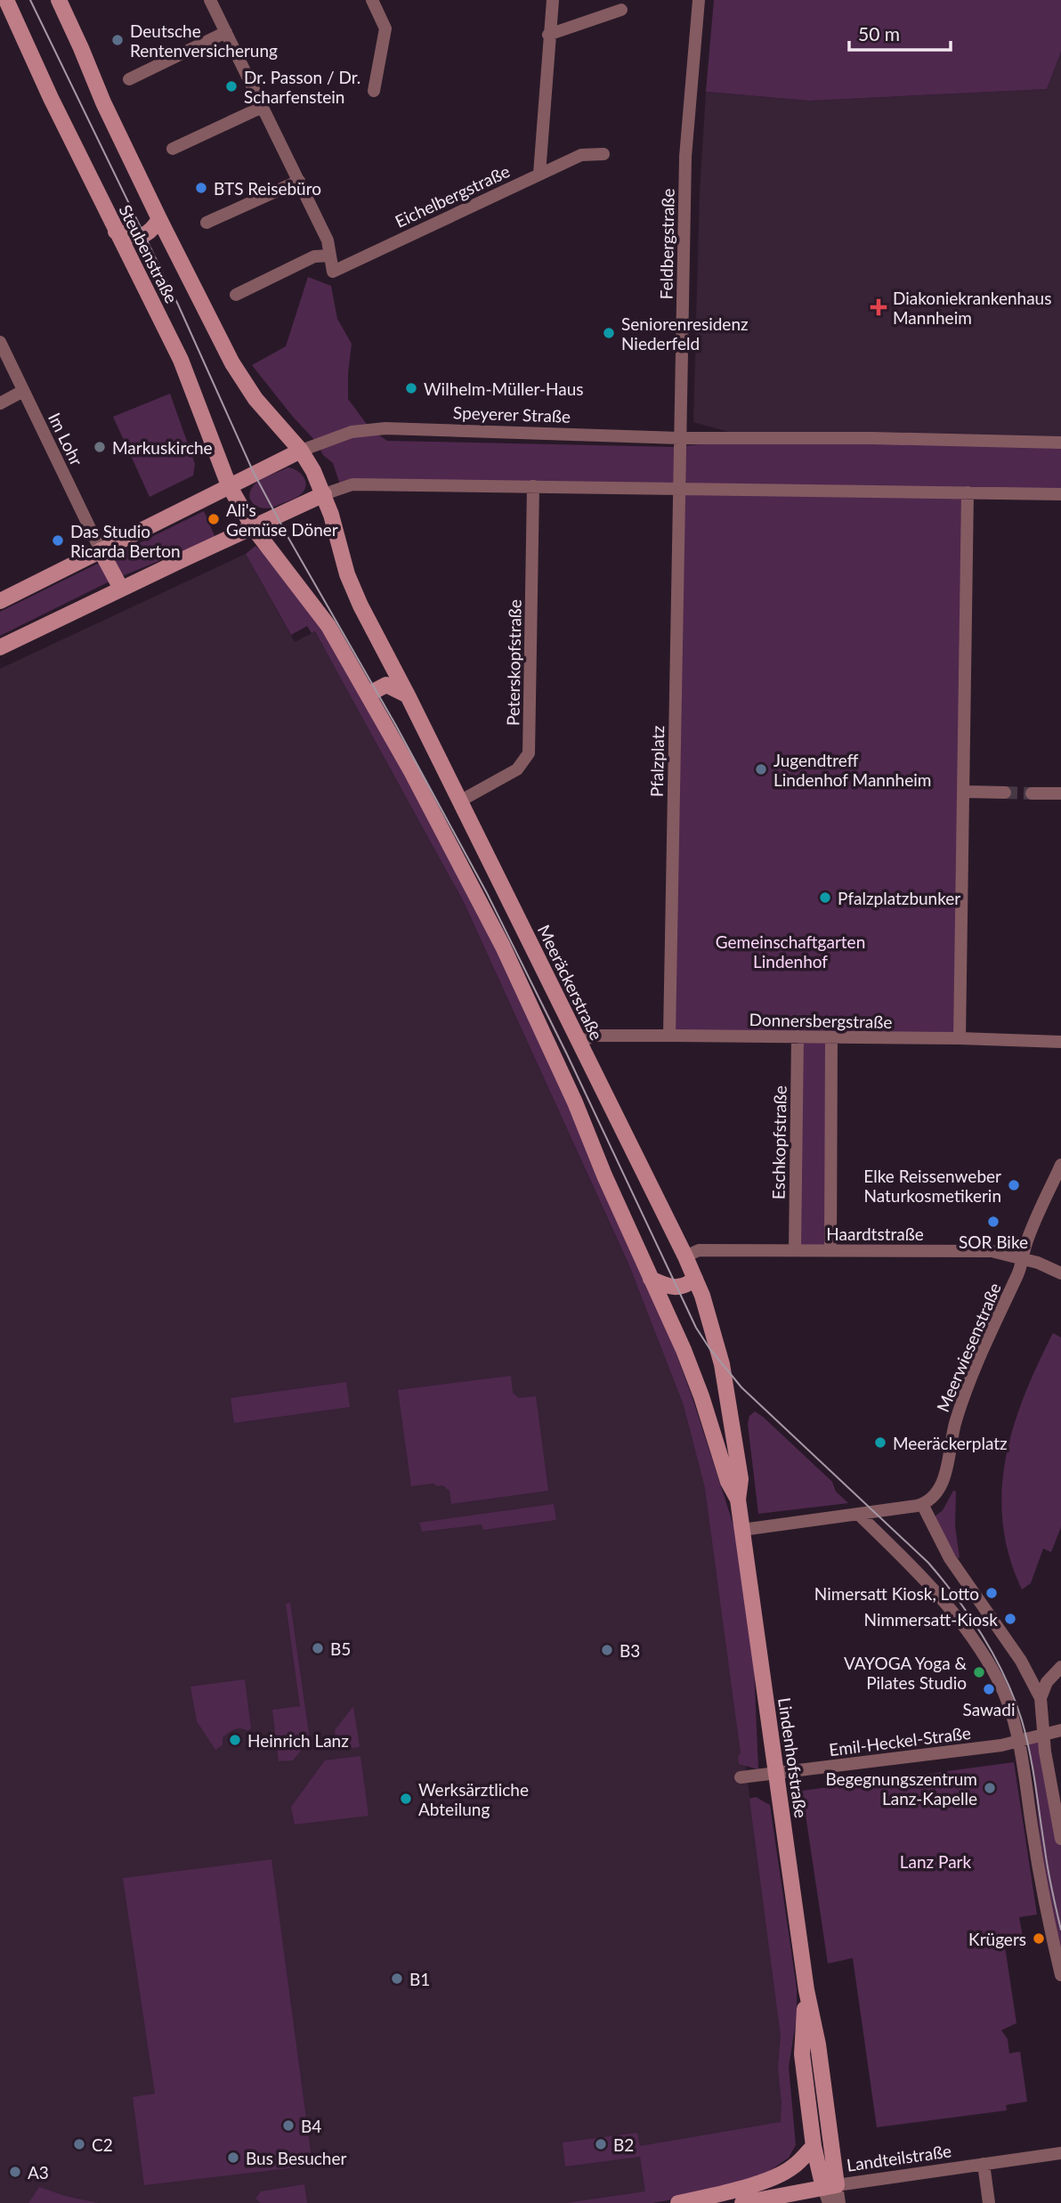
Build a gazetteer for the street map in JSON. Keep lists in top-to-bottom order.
{
  "streets": {
    "street": [
      "Eichelbergstraße",
      "Feldbergstraße",
      "Steubenstraße",
      "Speyerer Straße",
      "Im Lohr",
      "Peterskopfstraße",
      "Pfalzplatz",
      "Meeräckerstraße",
      "Donnersbergstraße",
      "Eschkopfstraße",
      "Haardtstraße",
      "Meerwiesenstraße",
      "Emil-Heckel-Straße",
      "Lindenhofstraße",
      "Landteilstraße"
    ]
  },
  "crossings": [
    ["Feldbergstraße", "Speyerer Straße"],
    ["Feldbergstraße", "Pfalzplatz"],
    ["Steubenstraße", "Speyerer Straße"],
    ["Steubenstraße", "Meeräckerstraße"],
    ["Speyerer Straße", "Im Lohr"],
    ["Peterskopfstraße", "Meeräckerstraße"],
    ["Pfalzplatz", "Donnersbergstraße"],
    ["Meeräckerstraße", "Donnersbergstraße"],
    ["Meeräckerstraße", "Haardtstraße"],
    ["Meeräckerstraße", "Lindenhofstraße"],
    ["Donnersbergstraße", "Eschkopfstraße"],
    ["Eschkopfstraße", "Haardtstraße"],
    ["Haardtstraße", "Meerwiesenstraße"],
    ["Emil-Heckel-Straße", "Lindenhofstraße"],
    ["Lindenhofstraße", "Landteilstraße"]
  ],
  "parks": ["Gemeinschaftgarten Lindenhof", "Lanz Park"],
  "places": {
    "other": [
      "Deutsche Rentenversicherung",
      "Dr. Passon / Dr. Scharfenstein",
      "BTS Reisebüro",
      "Seniorenresidenz Niederfeld",
      "Wilhelm-Müller-Haus",
      "Markuskirche",
      "Ali's Gemüse Döner",
      "Das Studio Ricarda Berton",
      "Jugendtreff Lindenhof Mannheim",
      "Pfalzplatzbunker",
      "Elke Reissenweber Naturkosmetikerin",
      "SOR Bike",
      "Meeräckerplatz",
      "Nimersatt Kiosk, Lotto",
      "Nimmersatt-Kiosk",
      "B5",
      "B3",
      "VAYOGA Yoga & Pilates Studio",
      "Sawadi",
      "Heinrich Lanz",
      "Begegnungszentrum Lanz-Kapelle",
      "Werksärztliche Abteilung",
      "Krügers",
      "B1",
      "B4",
      "C2",
      "B2",
      "Bus Besucher",
      "A3"
    ],
    "health": ["Diakoniekrankenhaus Mannheim"]
  },
  "scale_bar": "50 m"
}
